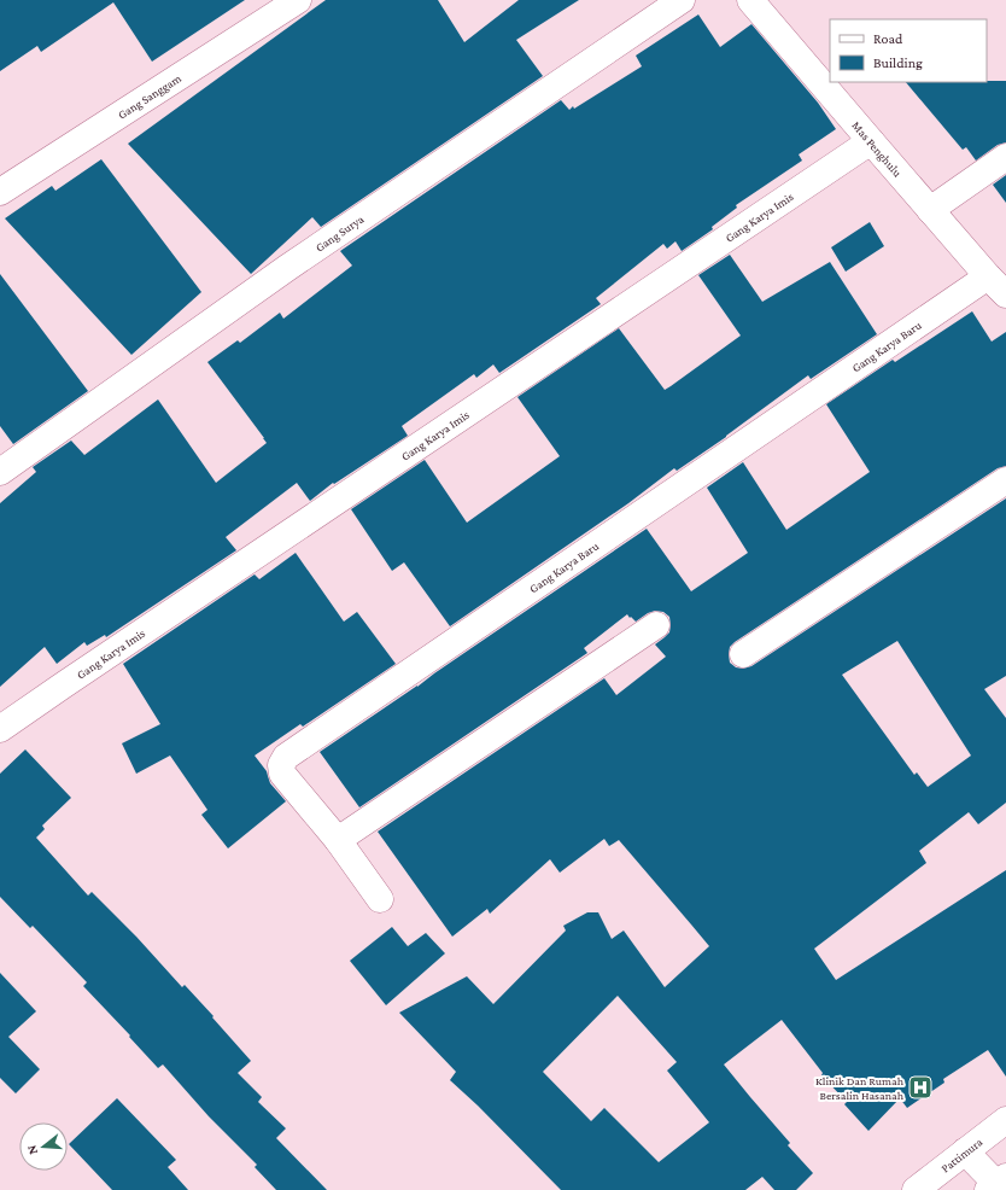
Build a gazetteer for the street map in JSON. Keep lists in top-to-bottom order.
{
  "streets": {
    "street": [
      "Gang Sanggam",
      "Mas Penghulu",
      "Gang Karya Imis",
      "Gang Surya",
      "Gang Karya Baru",
      "Pattimura"
    ]
  },
  "crossings": [
    ["Mas Penghulu", "Gang Karya Imis"],
    ["Mas Penghulu", "Gang Karya Baru"]
  ],
  "places": {
    "hospital": ["Klinik Dan Rumah Bersalin Hasanah"]
  },
  "legend": ["Road", "Building"],
  "north": "left"
}
